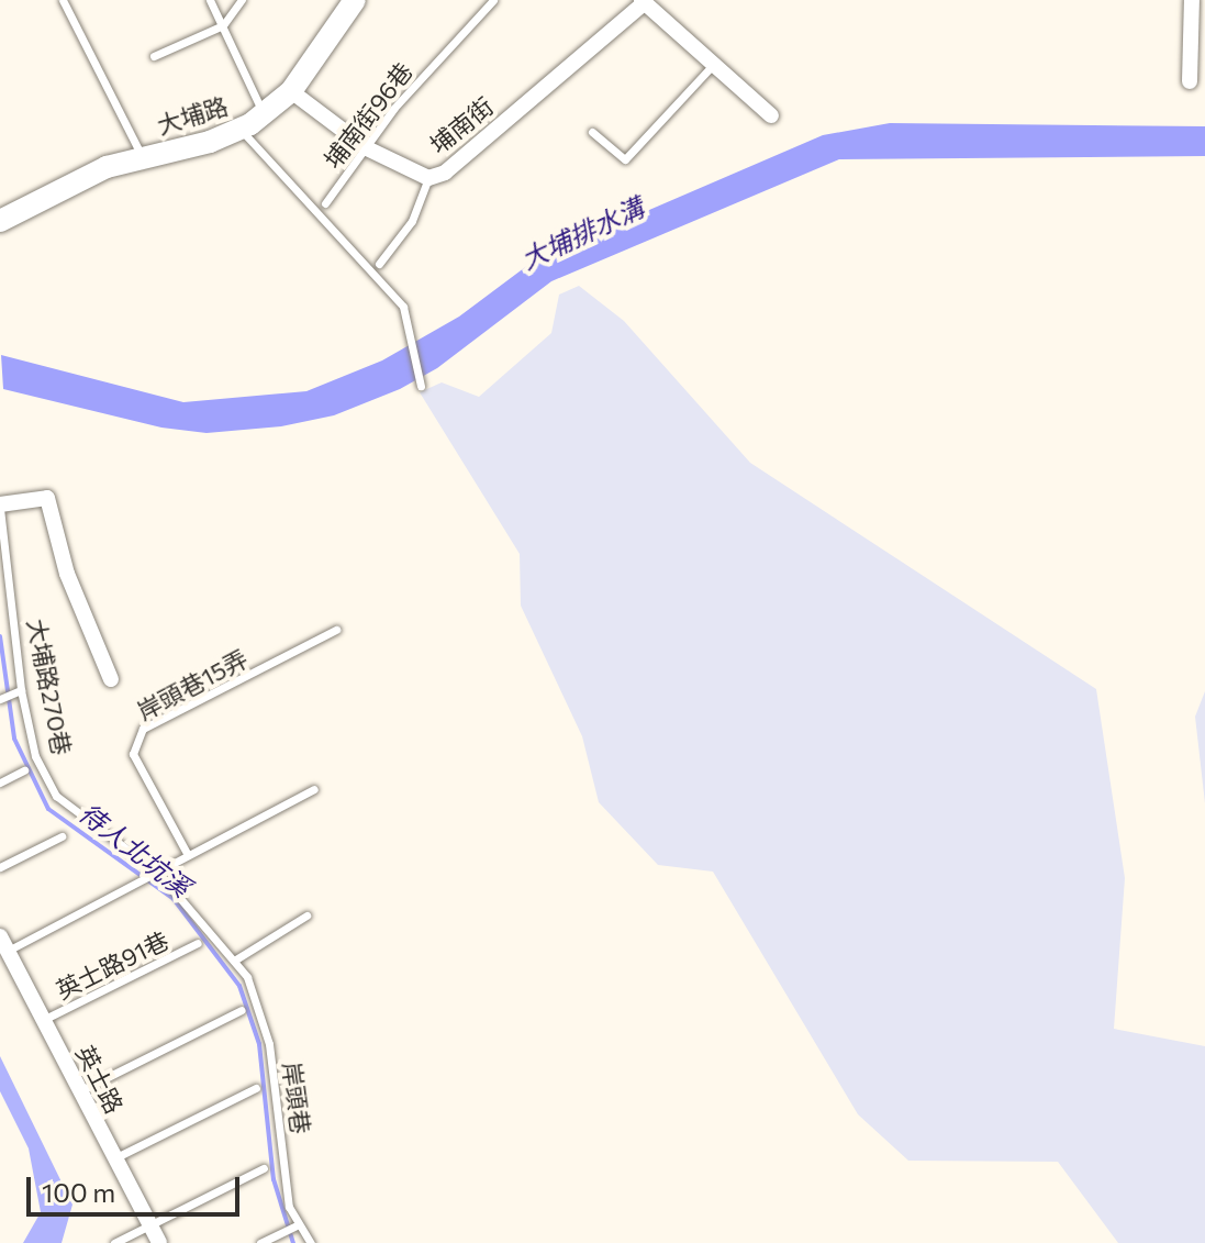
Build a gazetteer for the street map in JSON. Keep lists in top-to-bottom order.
{
  "streets": {
    "main road": ["大埔路"],
    "street": ["埔南街", "大埔路270巷", "英士路"],
    "lane": [
      "埔南街96巷",
      "岸頭巷15弄",
      "英士路91巷",
      "岸頭巷"
    ]
  },
  "crossings": [
    ["大埔路", "埔南街"],
    ["埔南街96巷", "埔南街"],
    ["英士路91巷", "英士路"]
  ],
  "water": ["大埔排水溝", "待人北坑溪"],
  "scale_bar": "100 m"
}
